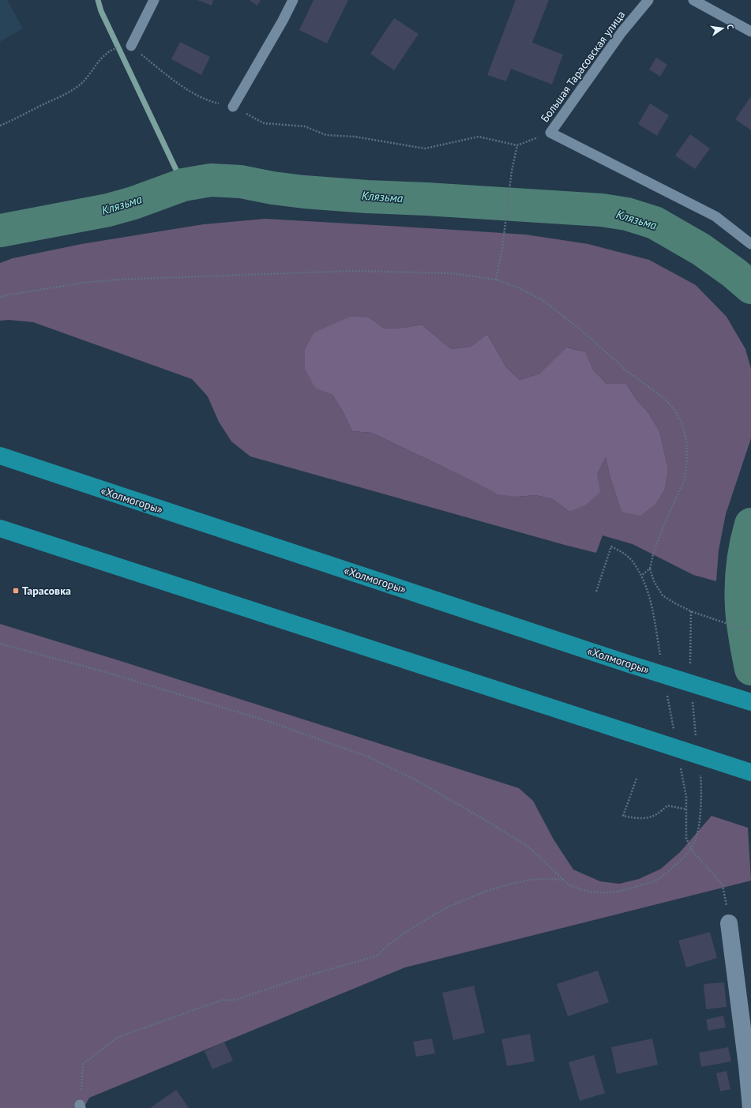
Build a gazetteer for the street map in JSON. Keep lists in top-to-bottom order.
{
  "streets": {
    "highway": ["«Холмогоры»"],
    "lane": ["Большая Тарасовская улица"]
  },
  "water": ["Клязьма"],
  "places": {
    "transit": ["Тарасовка"]
  },
  "north": "right"
}
